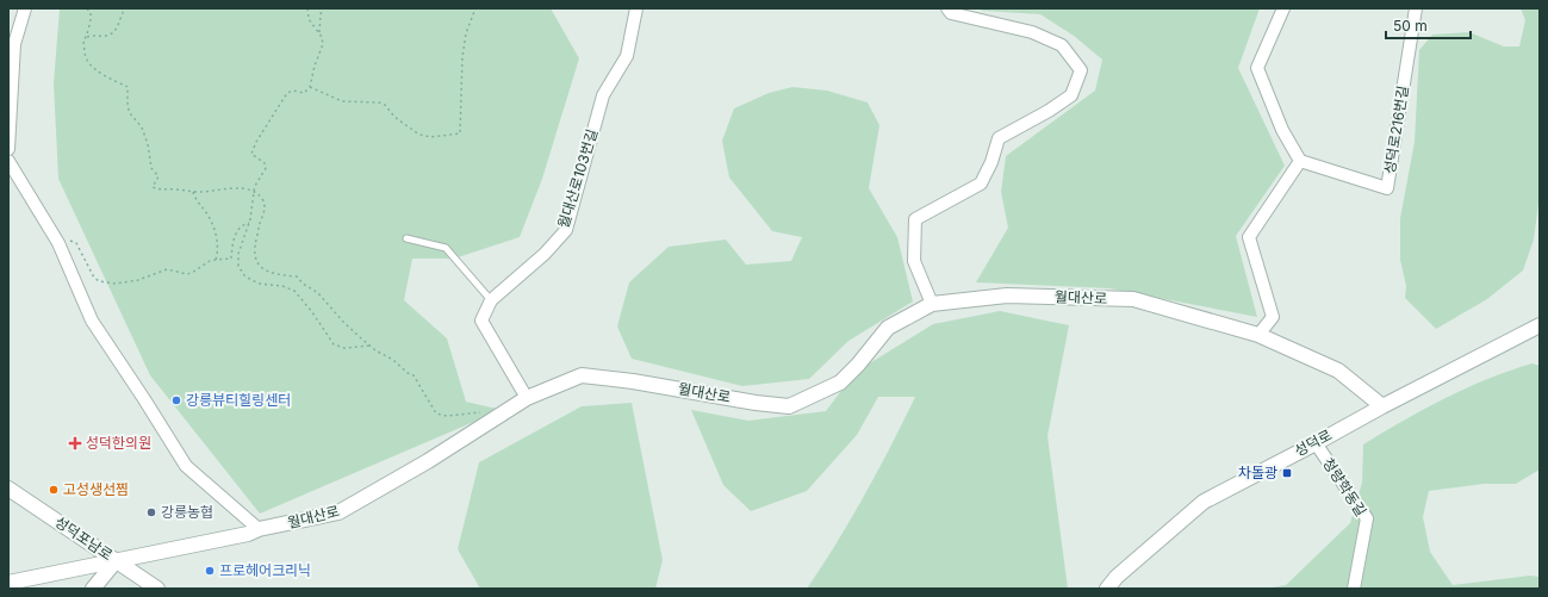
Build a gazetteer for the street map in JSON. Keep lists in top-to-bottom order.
{
  "streets": {
    "street": [
      "성덕로216번길",
      "월대산로103번길",
      "월대산로",
      "성덕로",
      "청량학동길",
      "성덕포남로"
    ]
  },
  "crossings": [
    ["월대산로103번길", "월대산로"],
    ["월대산로", "성덕로"],
    ["월대산로", "성덕포남로"],
    ["성덕로", "청량학동길"]
  ],
  "places": {
    "other": [
      "강릉뷰티힐링센터",
      "고성생선찜",
      "강릉농협",
      "프로헤어크리닉"
    ],
    "health": ["성덕한의원"],
    "transit": ["차돌광"]
  },
  "scale_bar": "50 m"
}
